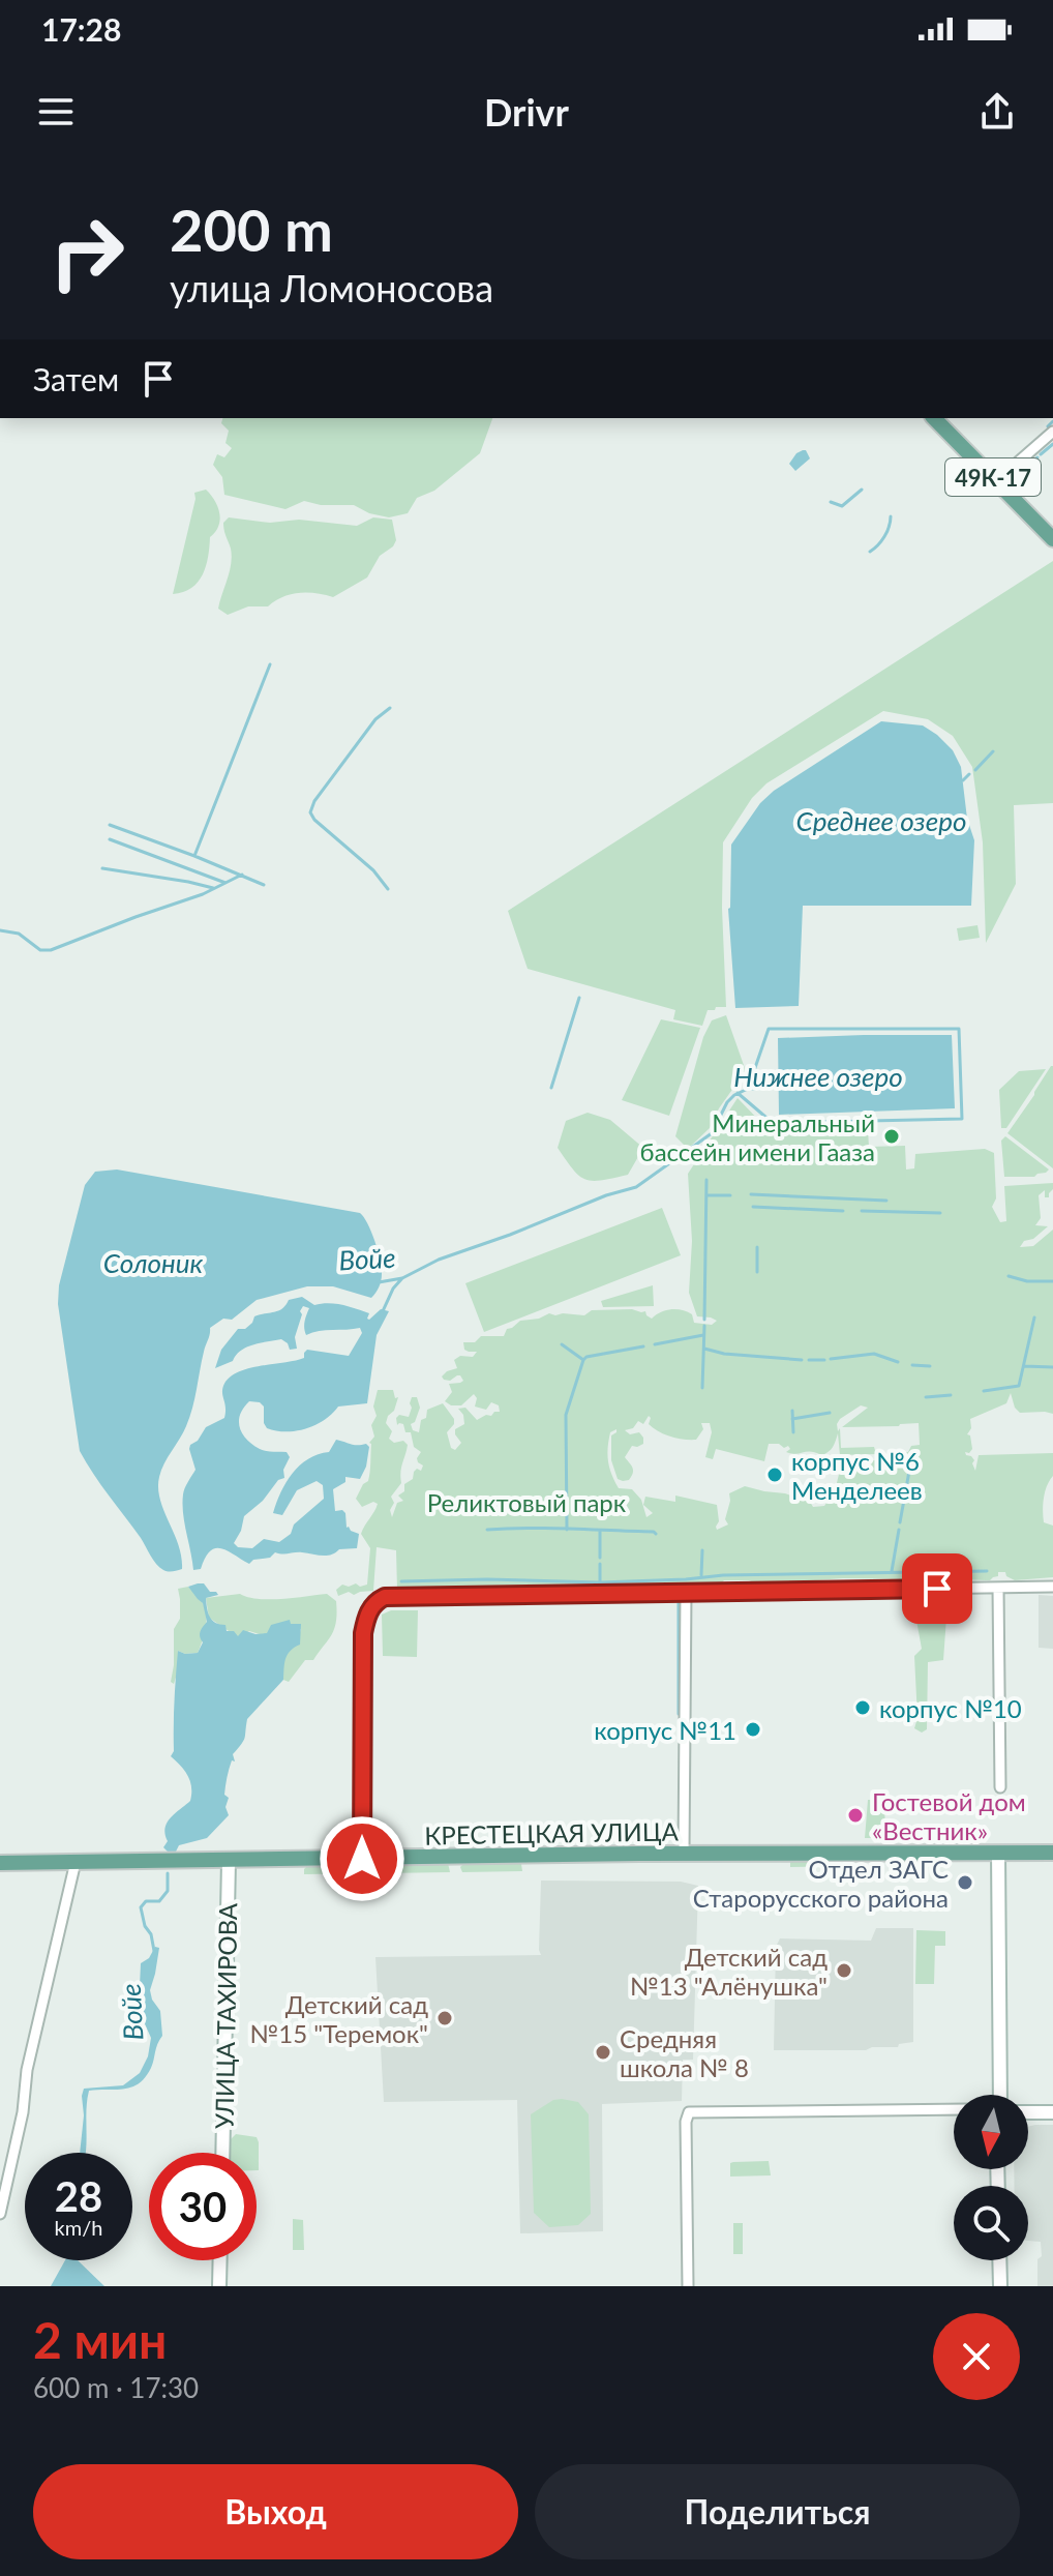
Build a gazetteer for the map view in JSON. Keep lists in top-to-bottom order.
{
  "streets": {
    "main road": ["49К-17", "КРЕСТЕЦКАЯ УЛИЦА"],
    "street": ["УЛИЦА ТАХИРОВА"]
  },
  "crossings": [
    ["КРЕСТЕЦКАЯ УЛИЦА", "УЛИЦА ТАХИРОВА"]
  ],
  "water": [
    "Среднее озеро",
    "Нижнее озеро",
    "Войе",
    "Солоник"
  ],
  "parks": ["Реликтовый парк"],
  "places": [
    "Минеральный бассейн имени Гааза",
    "корпус №6 Менделеев",
    "корпус №10",
    "корпус №11",
    "Гостевой дом «Вестник»",
    "Отдел ЗАГС Старорусского района",
    "Детский сад №13 \"Алёнушка\"",
    "Детский сад №15 \"Теремок\"",
    "Средняя школа № 8"
  ],
  "north": "bottom",
  "page": {
    "status": "17:28",
    "header": "Drivr",
    "turn": ["200 m", "улица Ломоносова"],
    "then": "Затем",
    "speed": "28 km/h",
    "limit": "30",
    "heading": ["2 мин", "600 m · 17:30"],
    "buttons": ["Выход", "Поделиться"]
  }
}
